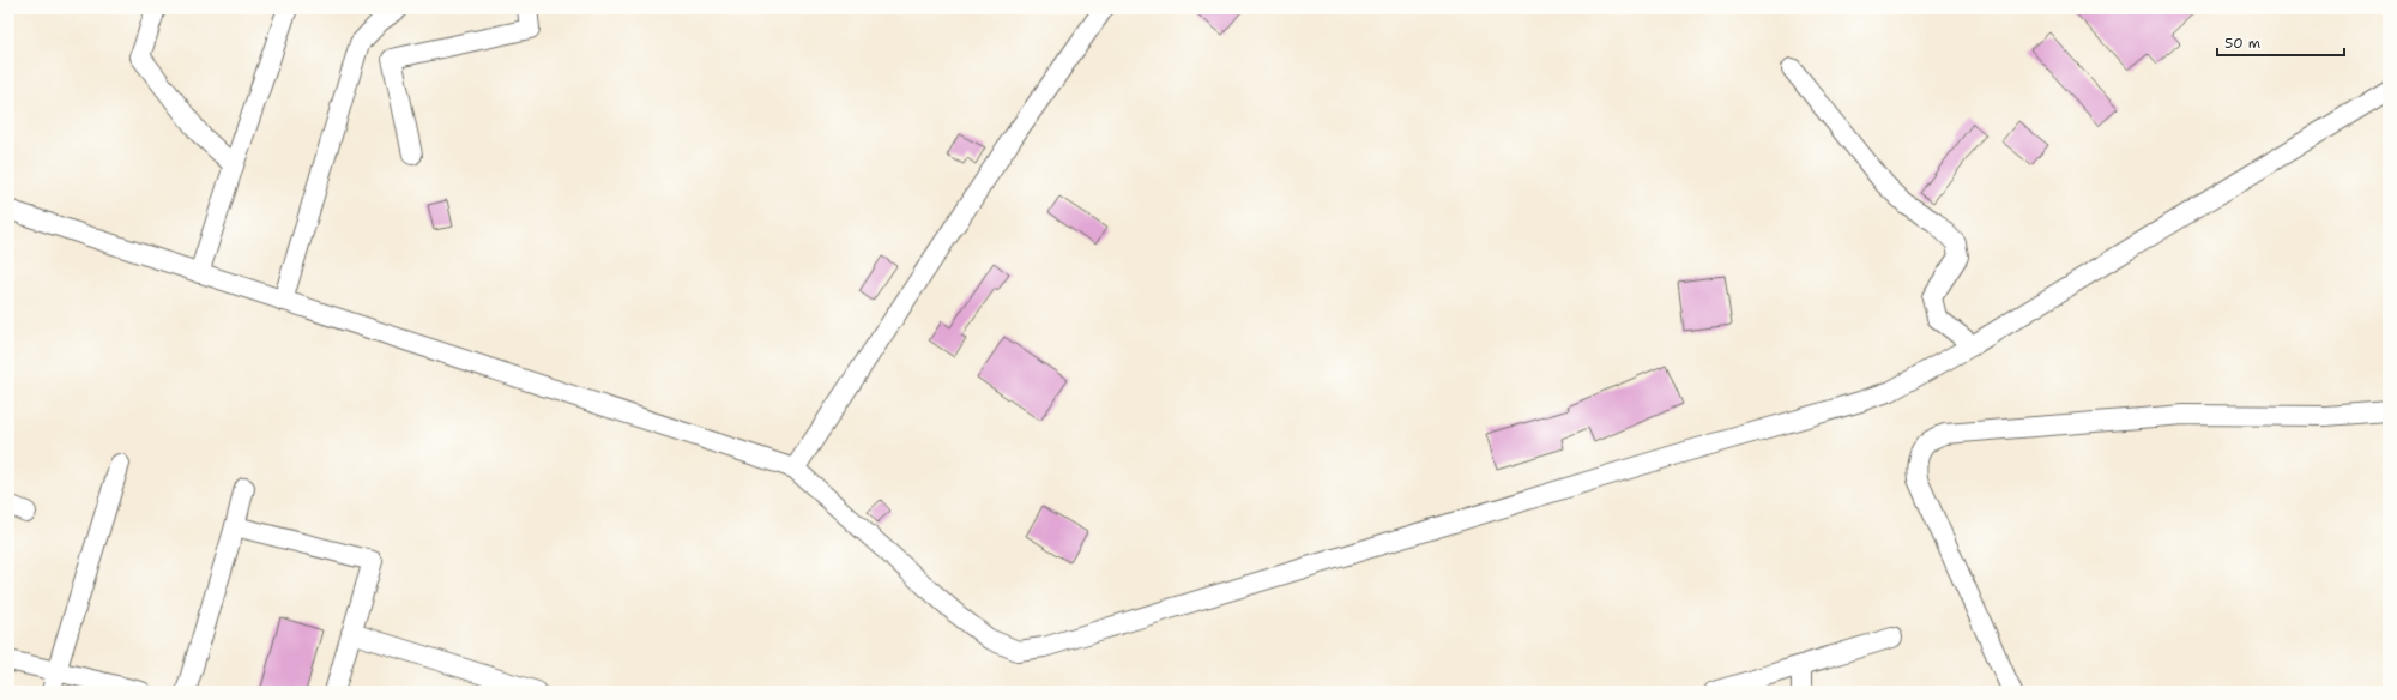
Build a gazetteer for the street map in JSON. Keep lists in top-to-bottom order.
{
  "scale_bar": "50 m"
}
